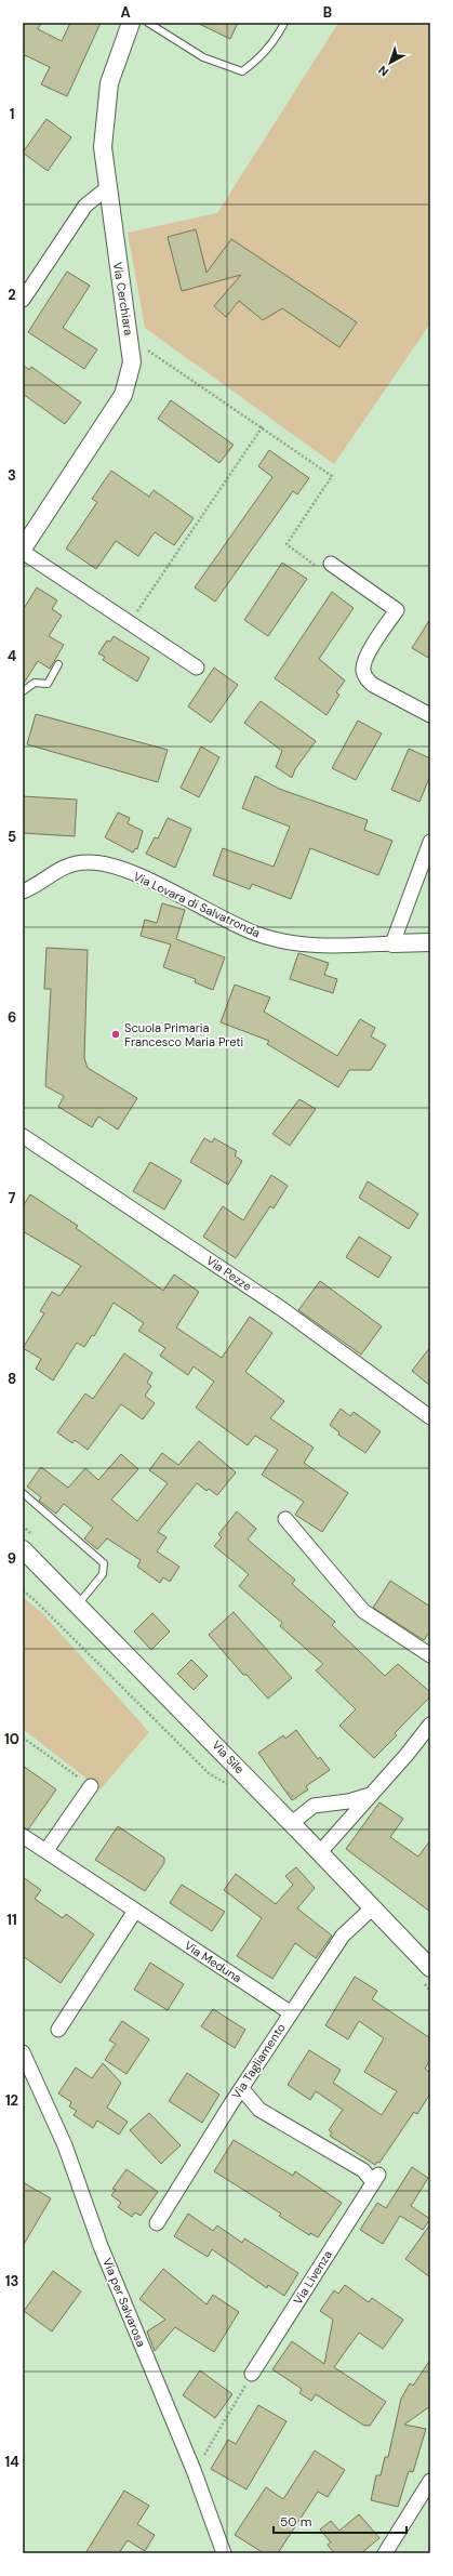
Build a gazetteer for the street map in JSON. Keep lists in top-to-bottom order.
{
  "streets": {
    "street": [
      "Via Cerchiara",
      "Via Lovara di Salvatronda",
      "Via Pezze",
      "Via Sile",
      "Via Meduna",
      "Via Tagliamento",
      "Via Livenza",
      "Via per Salvarosa"
    ]
  },
  "crossings": [
    ["Via Sile", "Via Tagliamento"],
    ["Via Meduna", "Via Tagliamento"],
    ["Via Tagliamento", "Via Livenza"]
  ],
  "places": ["Scuola Primaria Francesco Maria Preti"],
  "scale_bar": "50 m",
  "north": "bottom left",
  "grid": {
    "columns": ["A", "B"],
    "rows": [
      "1",
      "2",
      "3",
      "4",
      "5",
      "6",
      "7",
      "8",
      "9",
      "10",
      "11",
      "12",
      "13",
      "14"
    ]
  }
}
